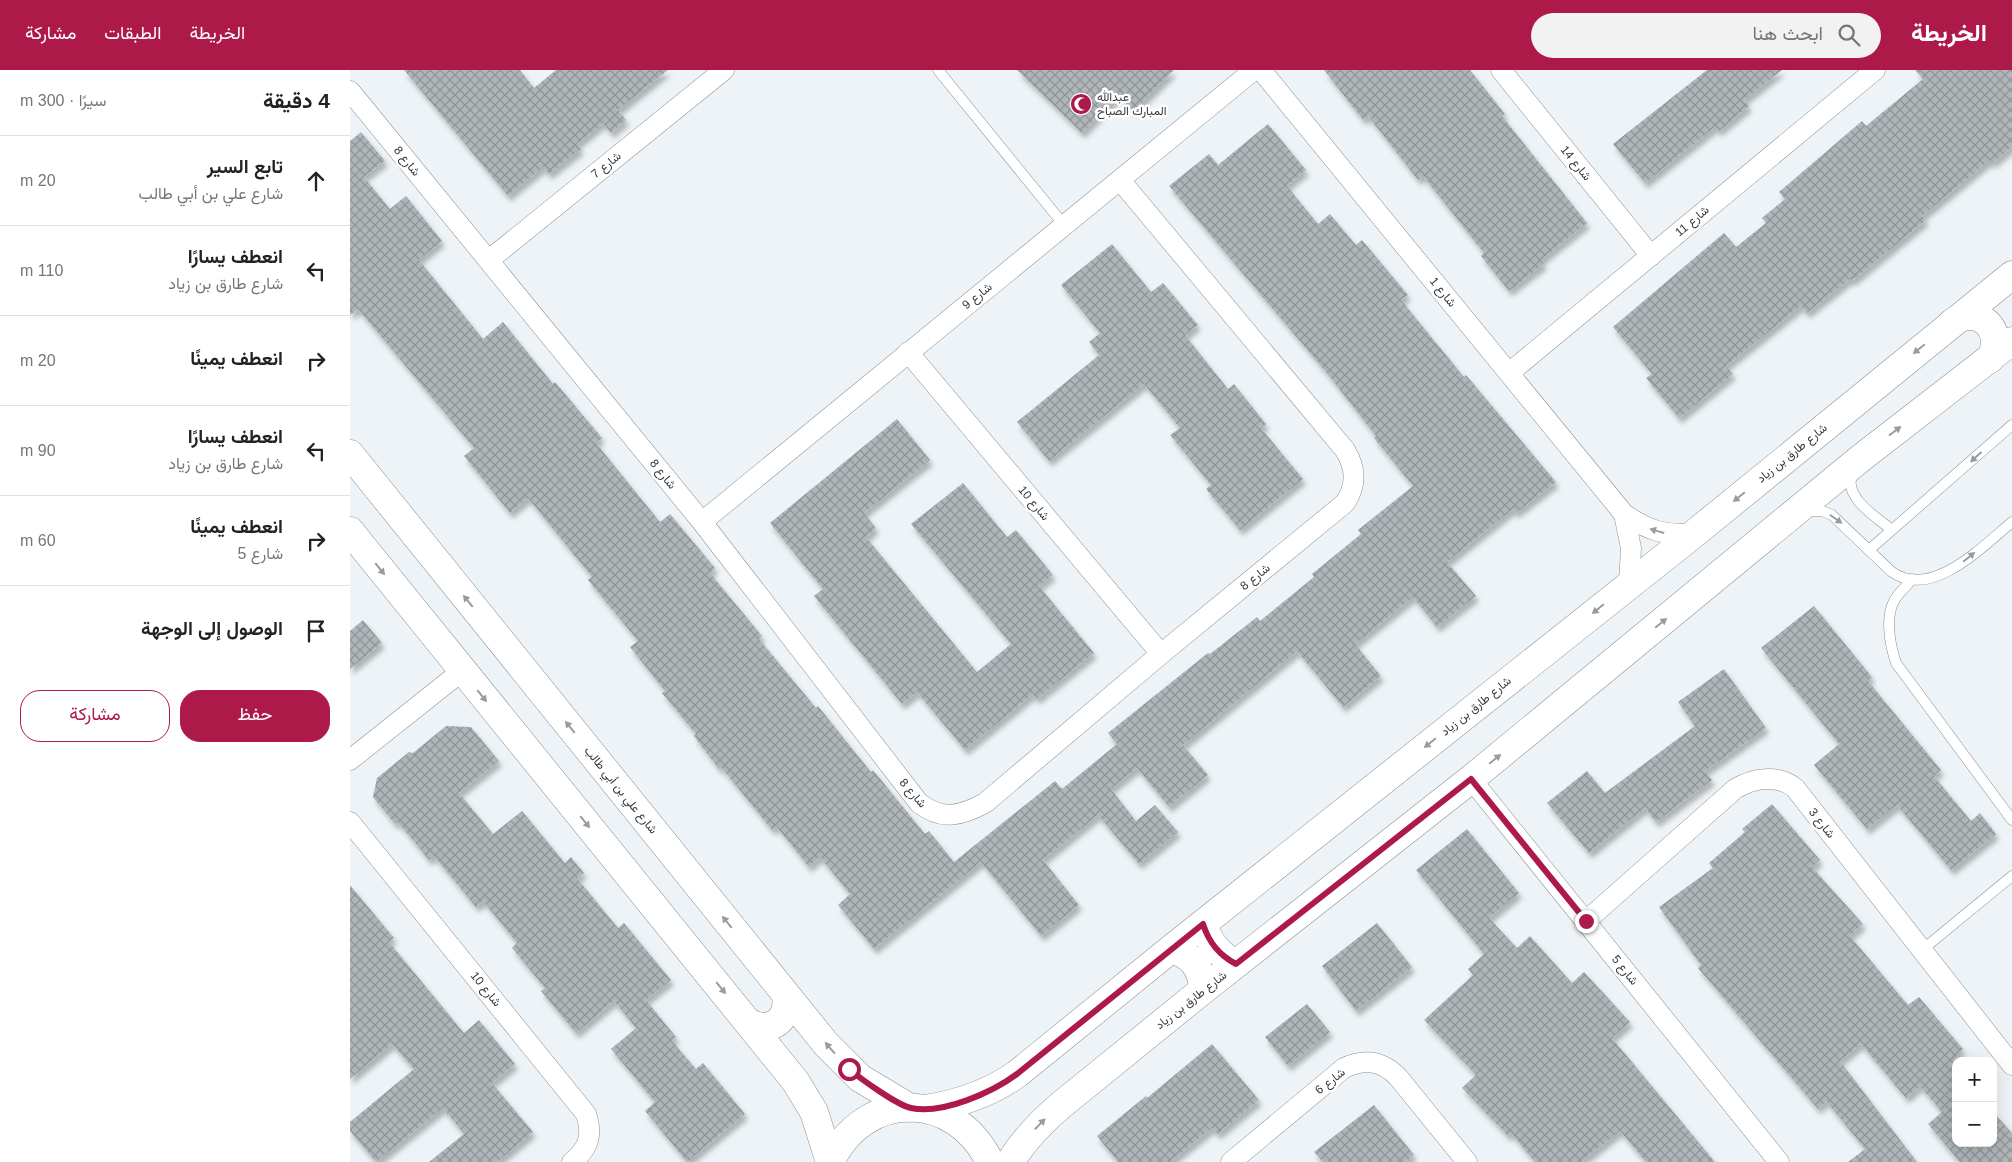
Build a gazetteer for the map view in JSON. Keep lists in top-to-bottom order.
{
  "streets": {
    "main road": ["شارع طارق بن زياد", "شارع علي بن أبي طالب"],
    "street": [
      "شارع 8",
      "شارع 14",
      "شارع 7",
      "شارع 11",
      "شارع 1",
      "شارع 9",
      "شارع 10",
      "شارع 3",
      "شارع 5",
      "شارع 6"
    ]
  },
  "crossings": [
    ["شارع 8", "شارع 7"],
    ["شارع 8", "شارع 9"],
    ["شارع 8", "شارع 10"],
    ["شارع 14", "شارع 11"],
    ["شارع 11", "شارع 1"],
    ["شارع 1", "شارع طارق بن زياد"],
    ["شارع 9", "شارع 10"],
    ["شارع طارق بن زياد", "شارع علي بن أبي طالب"],
    ["شارع طارق بن زياد", "شارع 5"],
    ["شارع 3", "شارع 5"]
  ],
  "places": {
    "mosque": ["عبدالله المبارك الصباح"]
  },
  "page": {
    "header": "الخريطة",
    "search": "ابحث هنا",
    "nav": ["الخريطة", "الطبقات", "مشاركة"],
    "heading": ["4 دقيقة", "سيرًا · 300 m"],
    "list": [
      ["تابع السير", "شارع علي بن أبي طالب", "20 m"],
      ["انعطف يسارًا", "شارع طارق بن زياد", "110 m"],
      ["انعطف يمينًا", "20 m"],
      ["انعطف يسارًا", "شارع طارق بن زياد", "90 m"],
      ["انعطف يمينًا", "شارع 5", "60 m"],
      "الوصول إلى الوجهة"
    ],
    "buttons": ["حفظ", "مشاركة"],
    "map_buttons": ["+", "−"]
  }
}
